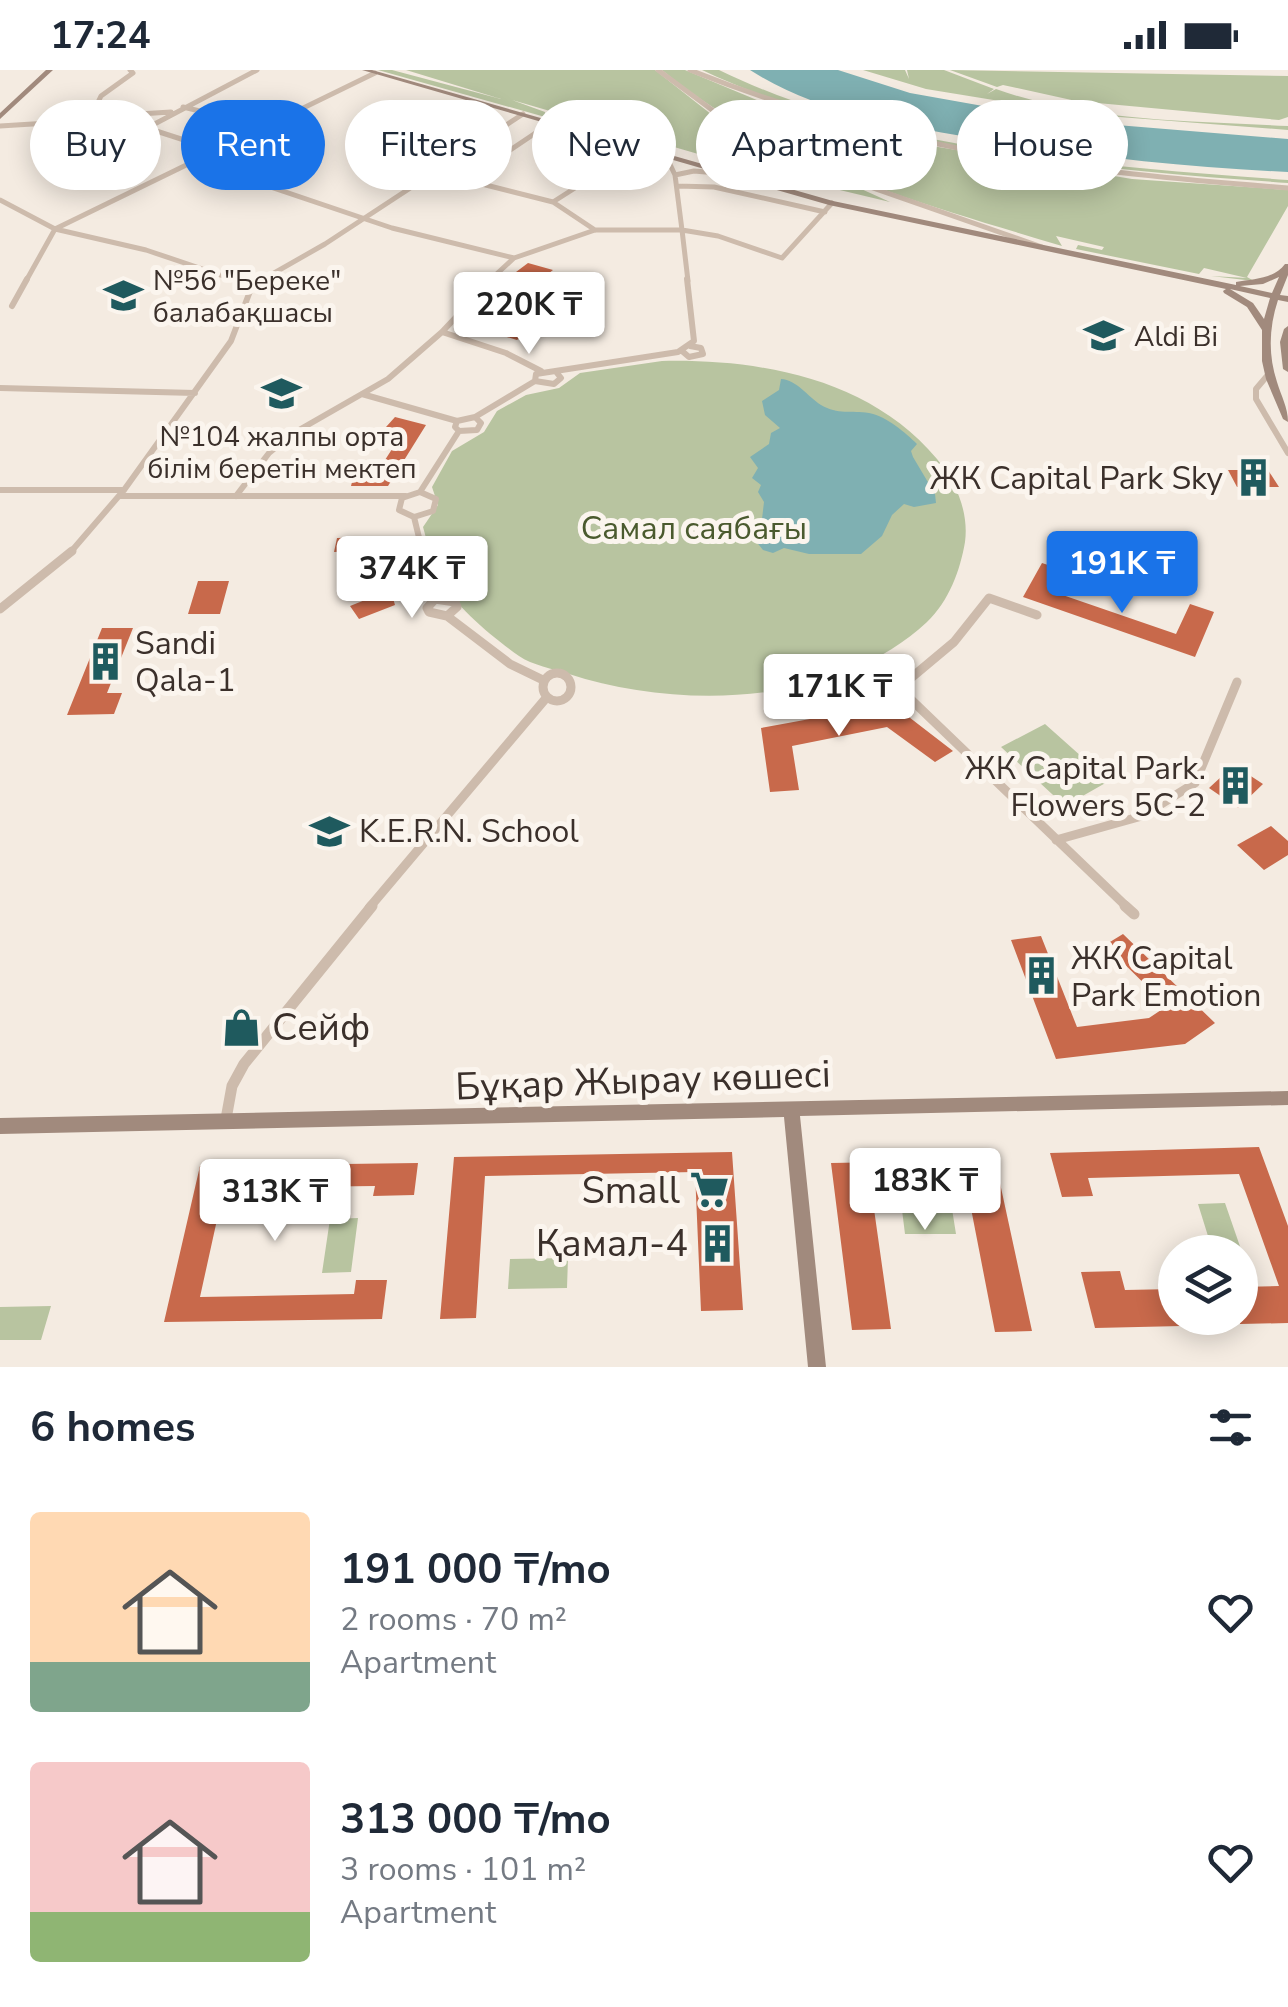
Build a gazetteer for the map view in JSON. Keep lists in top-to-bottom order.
{
  "streets": {
    "main road": ["Бұқар Жырау көшесі"]
  },
  "parks": ["Самал саябағы"],
  "places": {
    "school or university": [
      "№56 \"Береке\" балабақшасы",
      "Aldi Bi",
      "№104 жалпы орта білім беретін мектеп",
      "K.E.R.N. School"
    ],
    "building": [
      "ЖК Capital Park Sky",
      "Sandi Qala-1",
      "ЖК Capital Park. Flowers 5C-2",
      "ЖК Capital Park Emotion",
      "Қамал-4"
    ],
    "shop": ["Сейф"],
    "supermarket": ["Small"]
  },
  "page": {
    "status": "17:24",
    "chip": [
      "Buy",
      "Rent",
      "Filters",
      "New",
      "Apartment",
      "House"
    ],
    "price": [
      "220K ₸",
      "191K ₸",
      "374K ₸",
      "171K ₸",
      "183K ₸",
      "313K ₸"
    ],
    "heading": "6 homes",
    "list": [
      {
        "name": "191 000 ₸/mo",
        "note": "2 rooms · 70 m² · Apartment"
      },
      {
        "name": "313 000 ₸/mo",
        "note": "3 rooms · 101 m² · Apartment"
      }
    ]
  }
}
